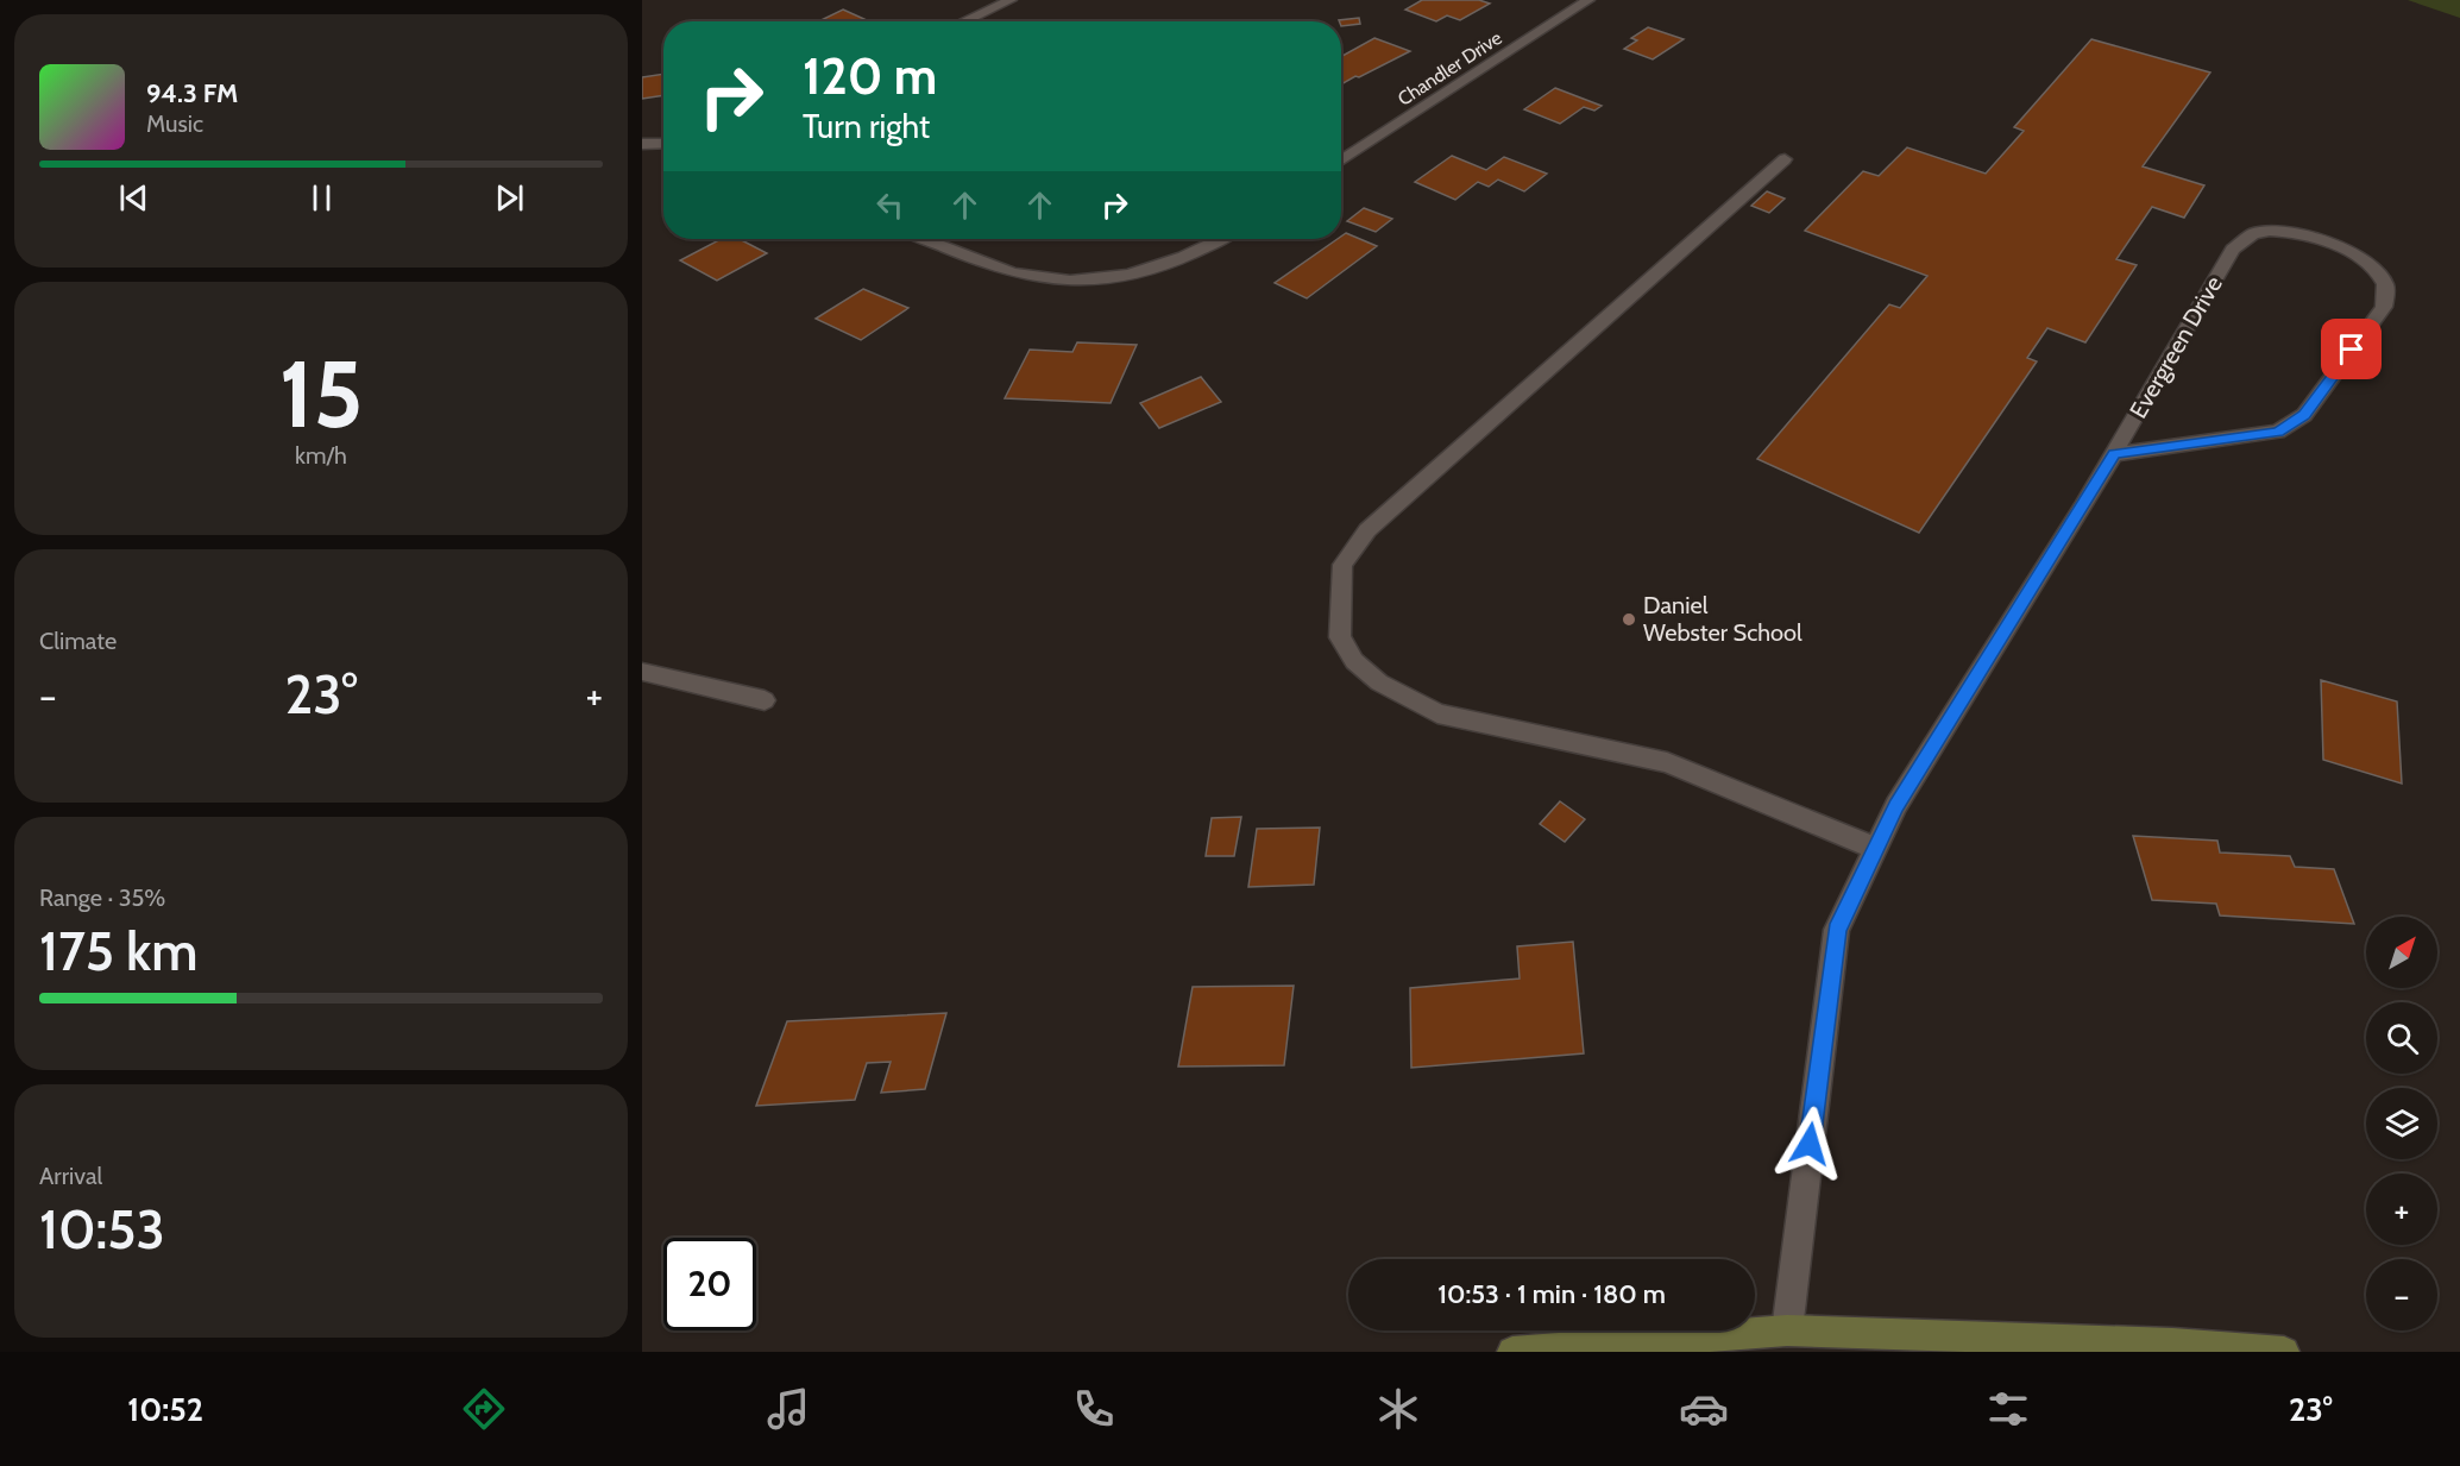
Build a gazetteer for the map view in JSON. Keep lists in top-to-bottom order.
{
  "streets": {
    "street": ["Chandler Drive", "Evergreen Drive"]
  },
  "places": ["Daniel Webster School"],
  "north": "top right",
  "page": {
    "turn": ["120 m", "Turn right"],
    "song": ["94.3 FM", "Music"],
    "tile": [
      ["15", "km/h"],
      "Climate",
      ["Range · 35%", "175 km"],
      ["Arrival", "10:53"]
    ],
    "heat": ["−", "23°", "+"],
    "map_buttons": ["+", "−"],
    "limit": "20",
    "trip": "10:53 · 1 min · 180 m",
    "tabs": ["10:52", "23°"]
  }
}
